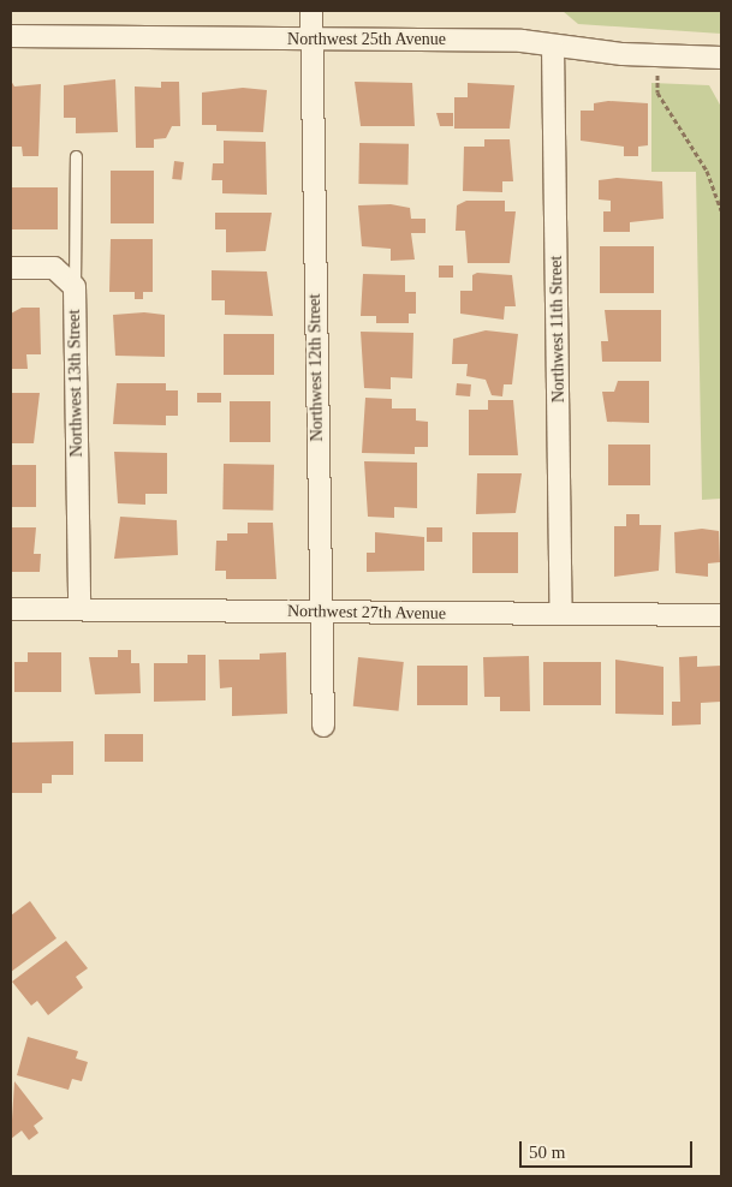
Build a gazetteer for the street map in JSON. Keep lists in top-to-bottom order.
{
  "streets": {
    "street": [
      "Northwest 25th Avenue",
      "Northwest 11th Street",
      "Northwest 12th Street",
      "Northwest 13th Street",
      "Northwest 27th Avenue"
    ]
  },
  "crossings": [
    ["Northwest 25th Avenue", "Northwest 11th Street"],
    ["Northwest 25th Avenue", "Northwest 12th Street"],
    ["Northwest 11th Street", "Northwest 27th Avenue"],
    ["Northwest 12th Street", "Northwest 27th Avenue"],
    ["Northwest 13th Street", "Northwest 27th Avenue"]
  ],
  "scale_bar": "50 m"
}
